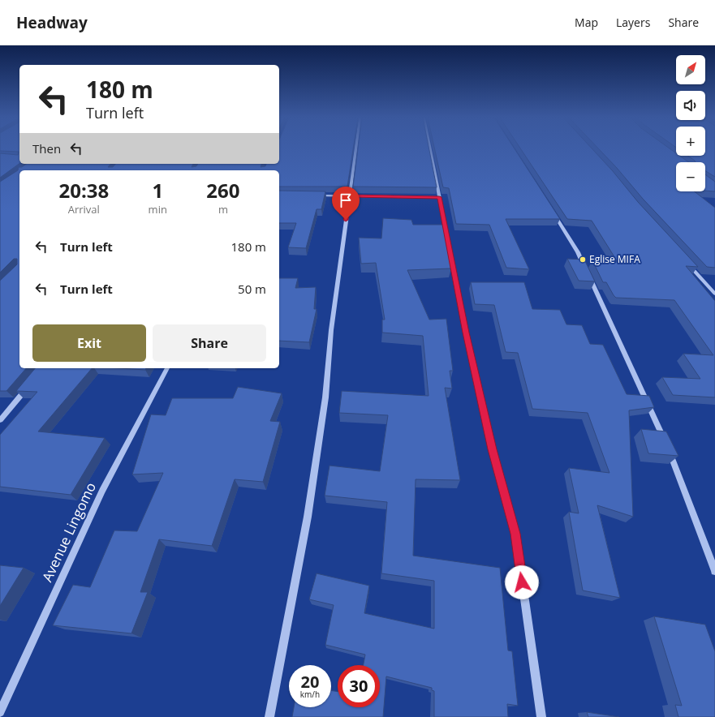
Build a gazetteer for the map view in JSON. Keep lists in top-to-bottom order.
{
  "streets": {
    "street": ["Avenue Lingomo"]
  },
  "places": ["Eglise MIFA"],
  "north": "top right",
  "page": {
    "header": "Headway",
    "nav": ["Map", "Layers", "Share"],
    "map_buttons": ["+", "−"],
    "turn": ["180 m", "Turn left"],
    "then": "Then",
    "eta": [
      "20:38",
      "Arrival",
      "1",
      "min",
      "260",
      "m"
    ],
    "list": [
      {
        "name": "Turn left",
        "value": "180 m"
      },
      {
        "name": "Turn left",
        "value": "50 m"
      }
    ],
    "buttons": ["Exit", "Share"],
    "speed": "20 km/h",
    "limit": "30"
  }
}
